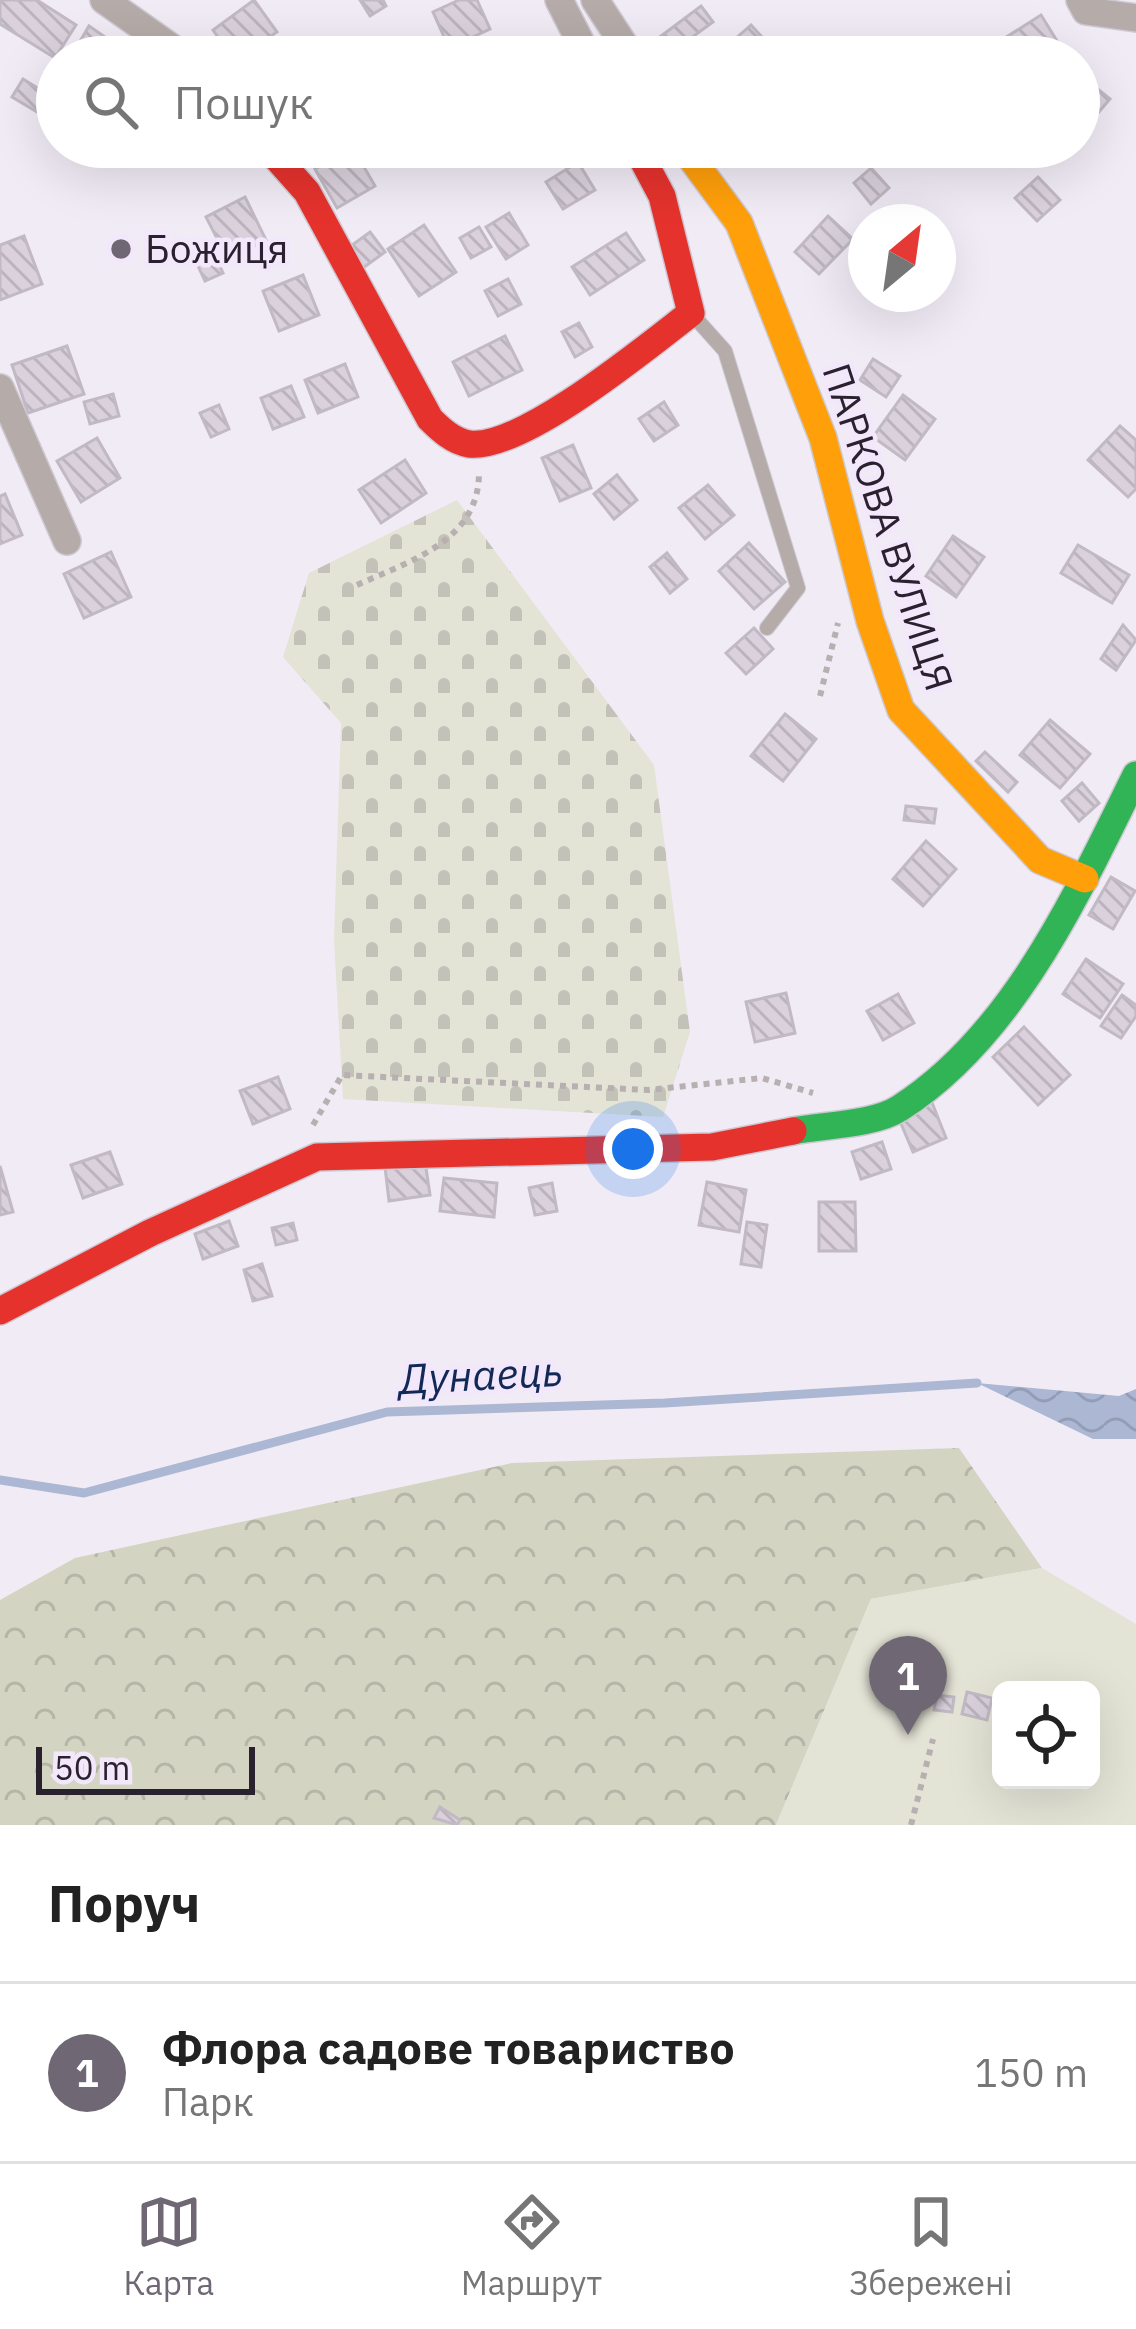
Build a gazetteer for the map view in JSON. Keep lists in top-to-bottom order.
{
  "streets": {
    "street": ["ПАРКОВА ВУЛИЦЯ"]
  },
  "water": ["Дунаець"],
  "places": ["Божиця"],
  "scale_bar": "50 m",
  "north": "top right",
  "page": {
    "search": "Пошук",
    "pins": "1",
    "scale": "50 m",
    "heading": "Поруч",
    "list": [
      {
        "mark": "1",
        "name": "Флора садове товариство",
        "note": "Парк",
        "value": "150 m"
      }
    ],
    "nav": ["Карта", "Маршрут", "Збережені"]
  }
}
